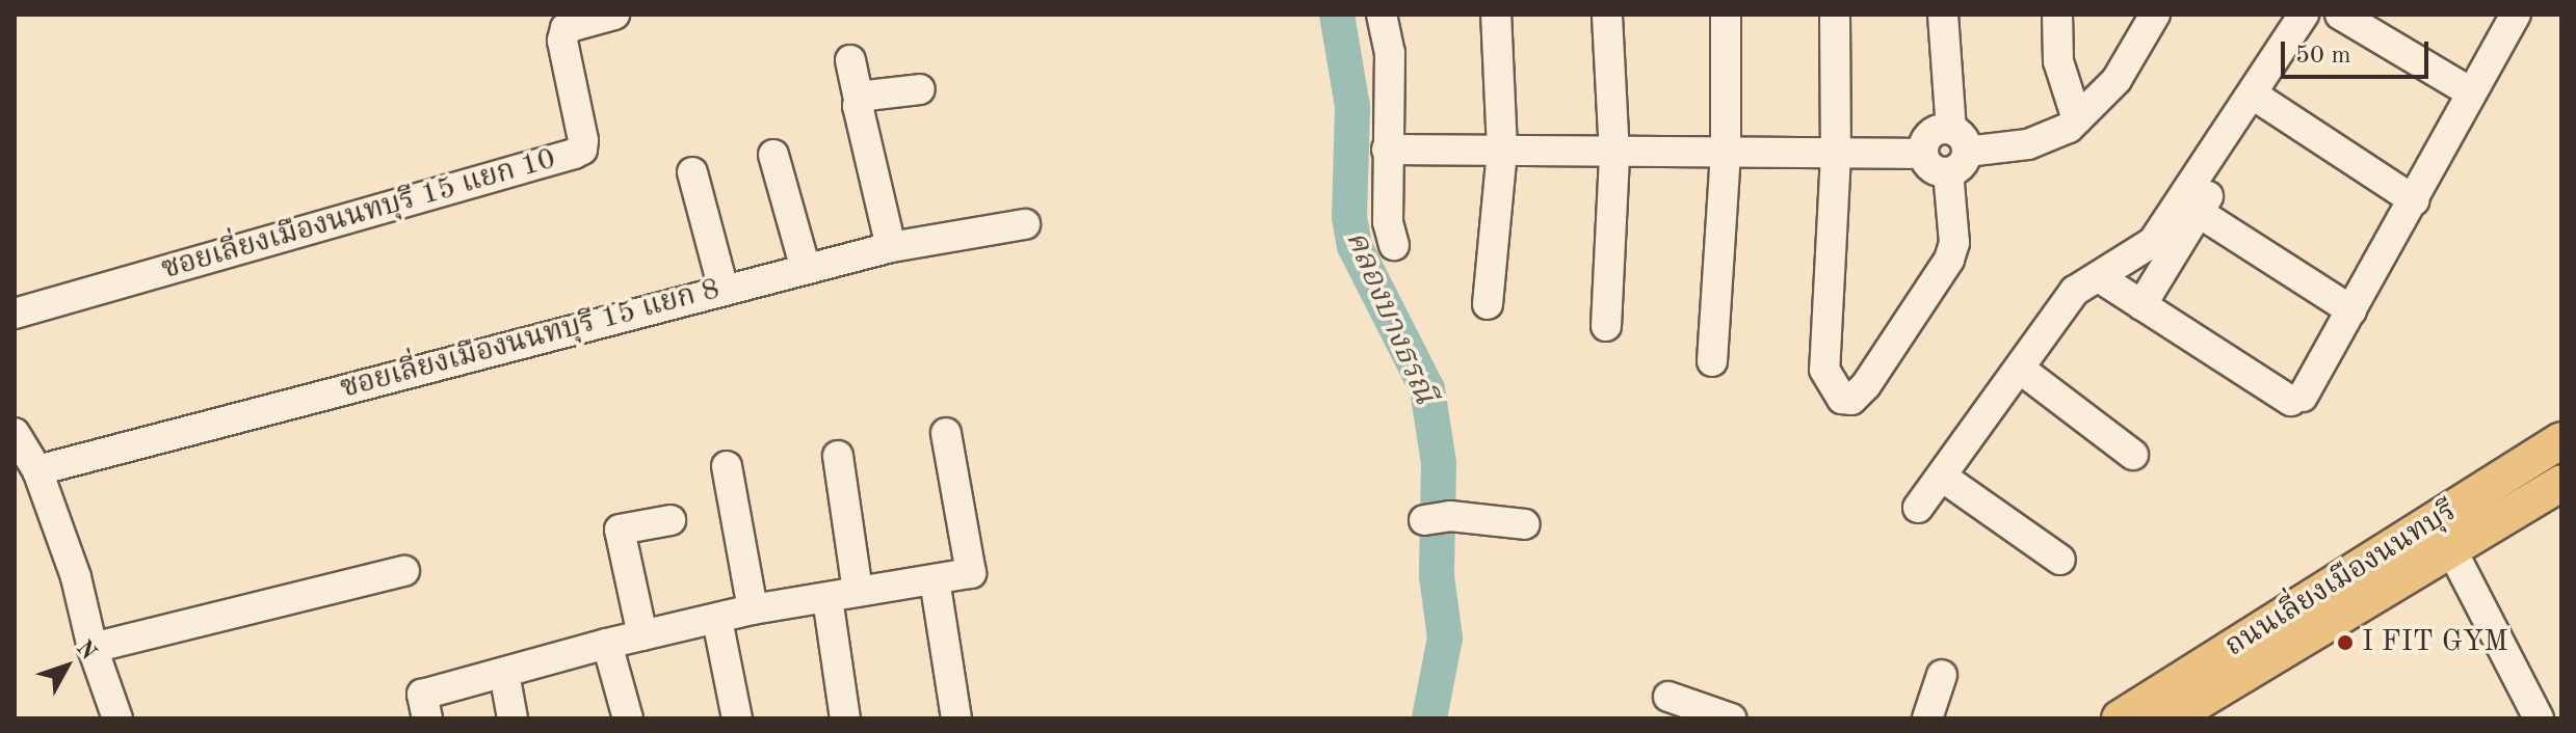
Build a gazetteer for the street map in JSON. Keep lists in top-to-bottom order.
{
  "streets": {
    "main road": ["ถนนเลี่ยงเมืองนนทบุรี"],
    "street": ["ซอยเลี่ยงเมืองนนทบุรี 15 แยก 10", "ซอยเลี่ยงเมืองนนทบุรี 15 แยก 8"]
  },
  "water": ["คลองบางธรณี"],
  "places": ["I FIT GYM"],
  "scale_bar": "50 m",
  "north": "top right"
}
